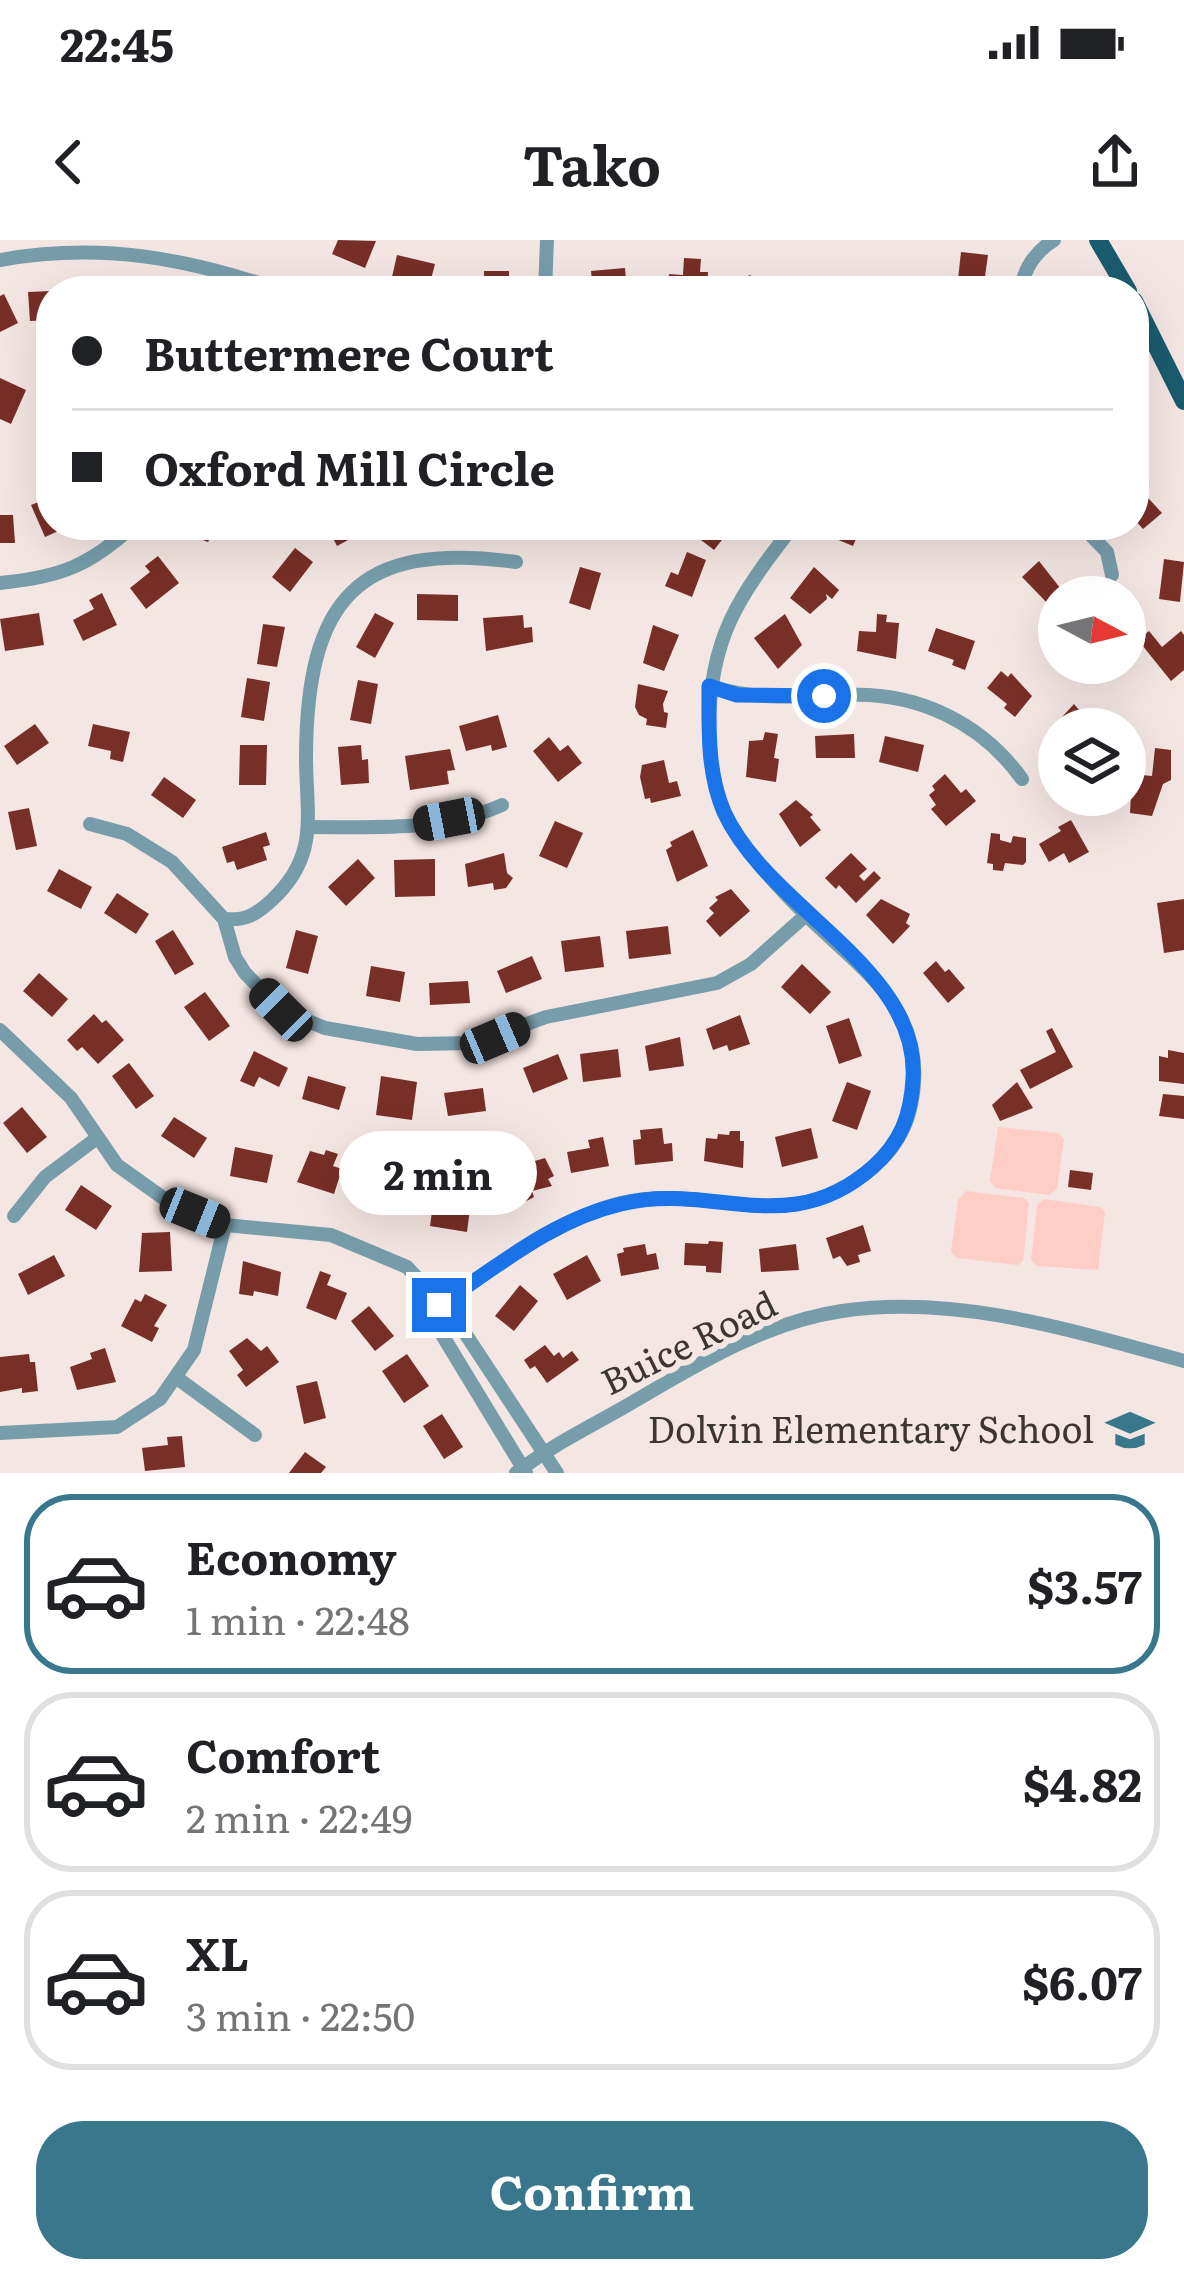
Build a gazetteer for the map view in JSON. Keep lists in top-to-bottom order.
{
  "streets": {
    "street": ["Buice Road"]
  },
  "places": {
    "school or university": ["Dolvin Elementary School"]
  },
  "north": "right",
  "page": {
    "status": "22:45",
    "header": "Tako",
    "banner": ["Buttermere Court", "Oxford Mill Circle"],
    "bubble": "2 min",
    "list": [
      {
        "name": "Economy",
        "note": "1 min · 22:48",
        "value": "$3.57"
      },
      {
        "name": "Comfort",
        "note": "2 min · 22:49",
        "value": "$4.82"
      },
      {
        "name": "XL",
        "note": "3 min · 22:50",
        "value": "$6.07"
      }
    ],
    "buttons": "Confirm"
  }
}
